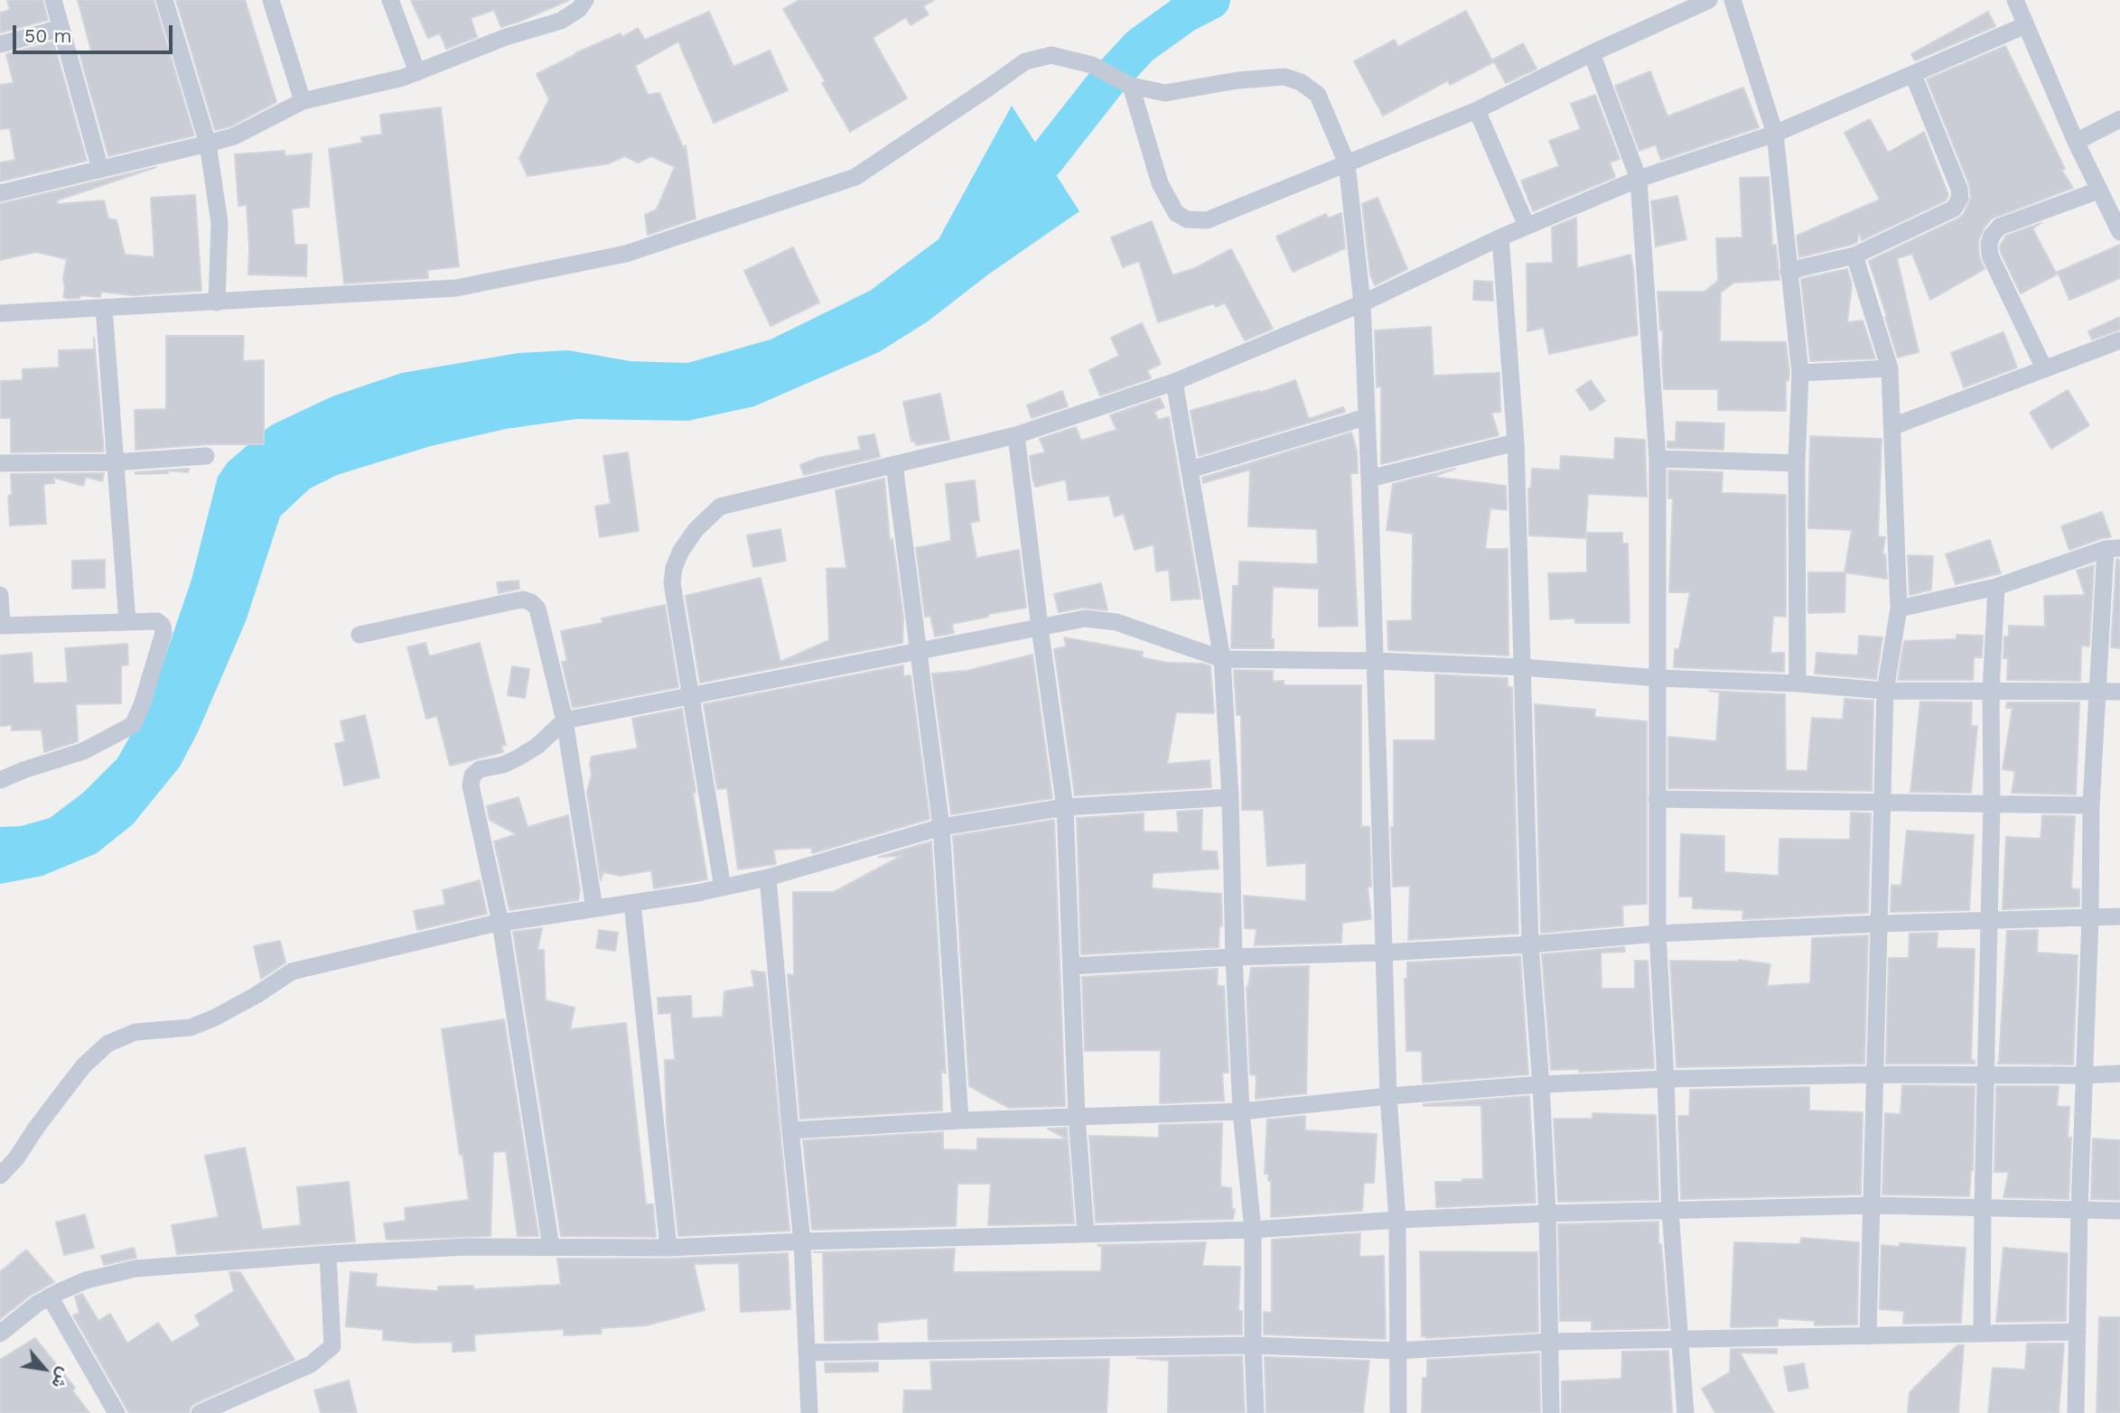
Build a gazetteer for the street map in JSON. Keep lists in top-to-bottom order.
{
  "scale_bar": "50 m",
  "north": "bottom right"
}
